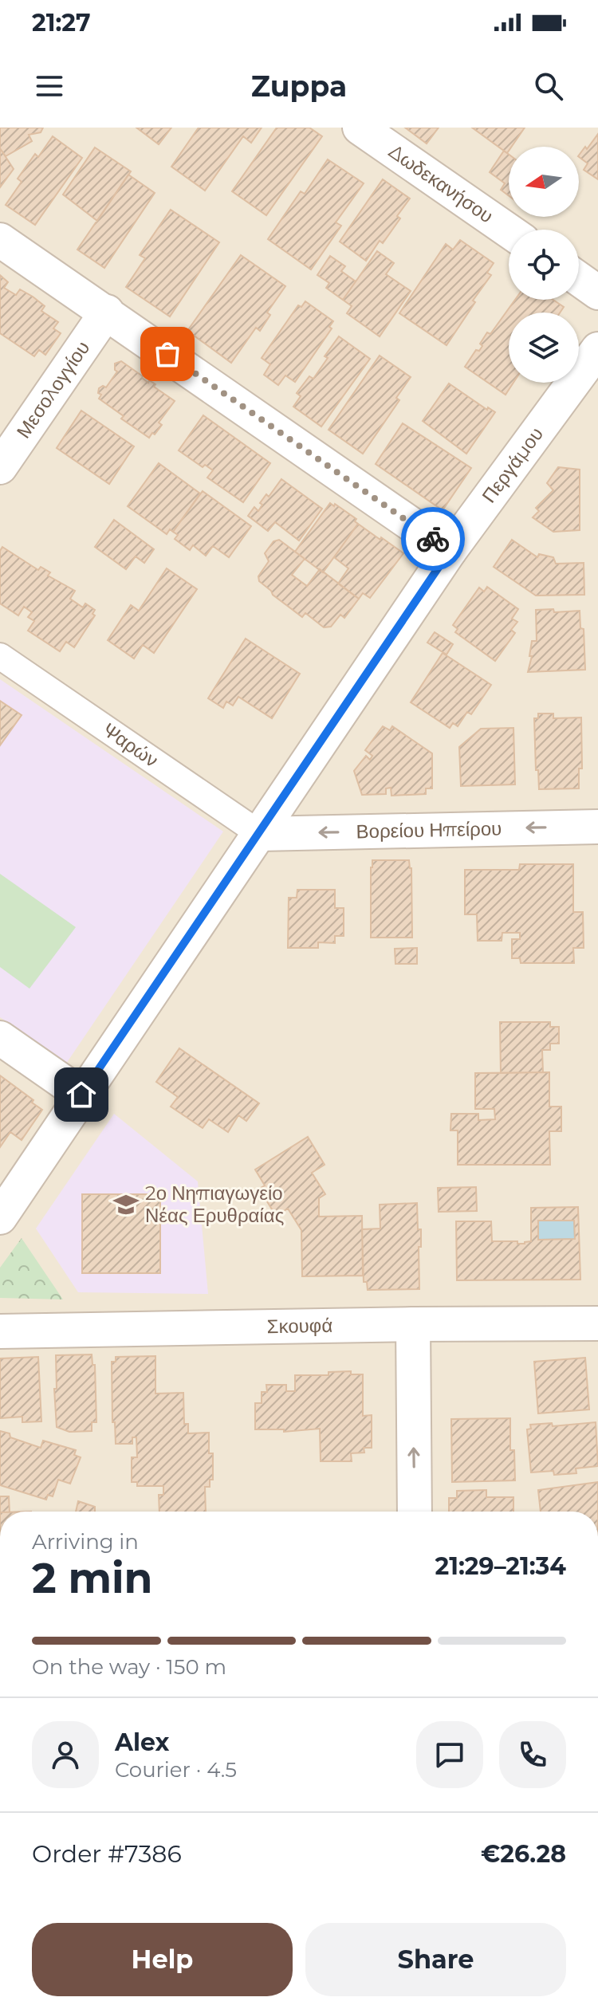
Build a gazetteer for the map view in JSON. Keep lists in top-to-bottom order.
{
  "streets": {
    "street": [
      "Δωδεκανήσου",
      "Μεσολογγίου",
      "Περγάμου",
      "Ψαρών",
      "Βορείου Ηπείρου",
      "Σκουφά"
    ]
  },
  "crossings": [
    ["Περγάμου", "Ψαρών"],
    ["Περγάμου", "Βορείου Ηπείρου"],
    ["Ψαρών", "Βορείου Ηπείρου"]
  ],
  "one_way": ["Βορείου Ηπείρου"],
  "places": {
    "school or university": ["2ο Νηπιαγωγείο Νέας Ερυθραίας"]
  },
  "north": "left",
  "page": {
    "status": "21:27",
    "header": "Zuppa",
    "heading": ["2 min", "Arriving in", "21:29–21:34"],
    "panel": [
      "Alex",
      "Courier · 4.5",
      "Order #7386",
      "€26.28"
    ],
    "bar": "On the way · 150 m",
    "buttons": ["Help", "Share"]
  }
}
